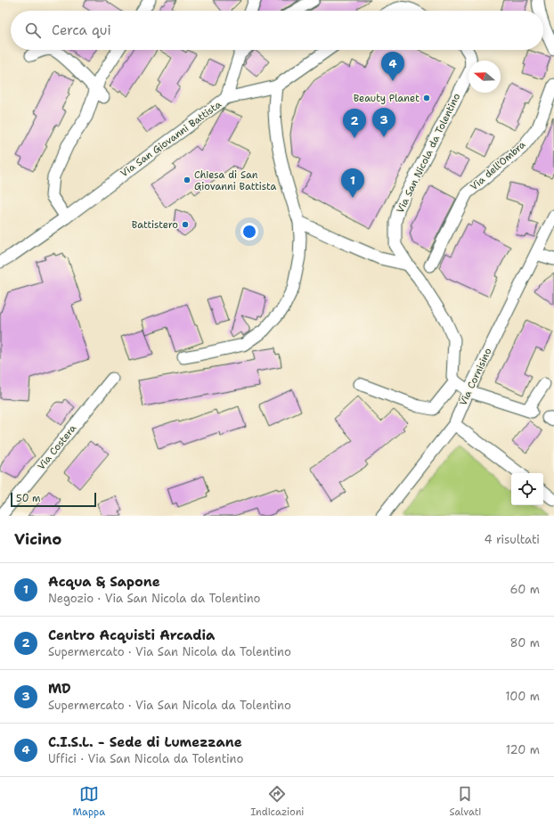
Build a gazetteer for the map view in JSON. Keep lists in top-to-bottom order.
{
  "streets": {
    "street": [
      "Via San Giovanni Battista",
      "Via San Nicola da Tolentino",
      "Via dell'Ombra",
      "Via Cornisino",
      "Via Costera"
    ]
  },
  "places": ["Beauty Planet", "Chiesa di San Giovanni Battista", "Battistero"],
  "scale_bar": "50 m",
  "north": "left",
  "page": {
    "search": "Cerca qui",
    "pins": [
      "4",
      "3",
      "2",
      "1"
    ],
    "scale": "50 m",
    "heading": ["Vicino", "4 risultati"],
    "list": [
      {
        "mark": "1",
        "name": "Acqua & Sapone",
        "note": "Negozio · Via San Nicola da Tolentino",
        "value": "60 m"
      },
      {
        "mark": "2",
        "name": "Centro Acquisti Arcadia",
        "note": "Supermercato · Via San Nicola da Tolentino",
        "value": "80 m"
      },
      {
        "mark": "3",
        "name": "MD",
        "note": "Supermercato · Via San Nicola da Tolentino",
        "value": "100 m"
      },
      {
        "mark": "4",
        "name": "C.I.S.L. - Sede di Lumezzane",
        "note": "Uffici · Via San Nicola da Tolentino",
        "value": "120 m"
      }
    ],
    "nav": ["Mappa", "Indicazioni", "Salvati"]
  }
}
